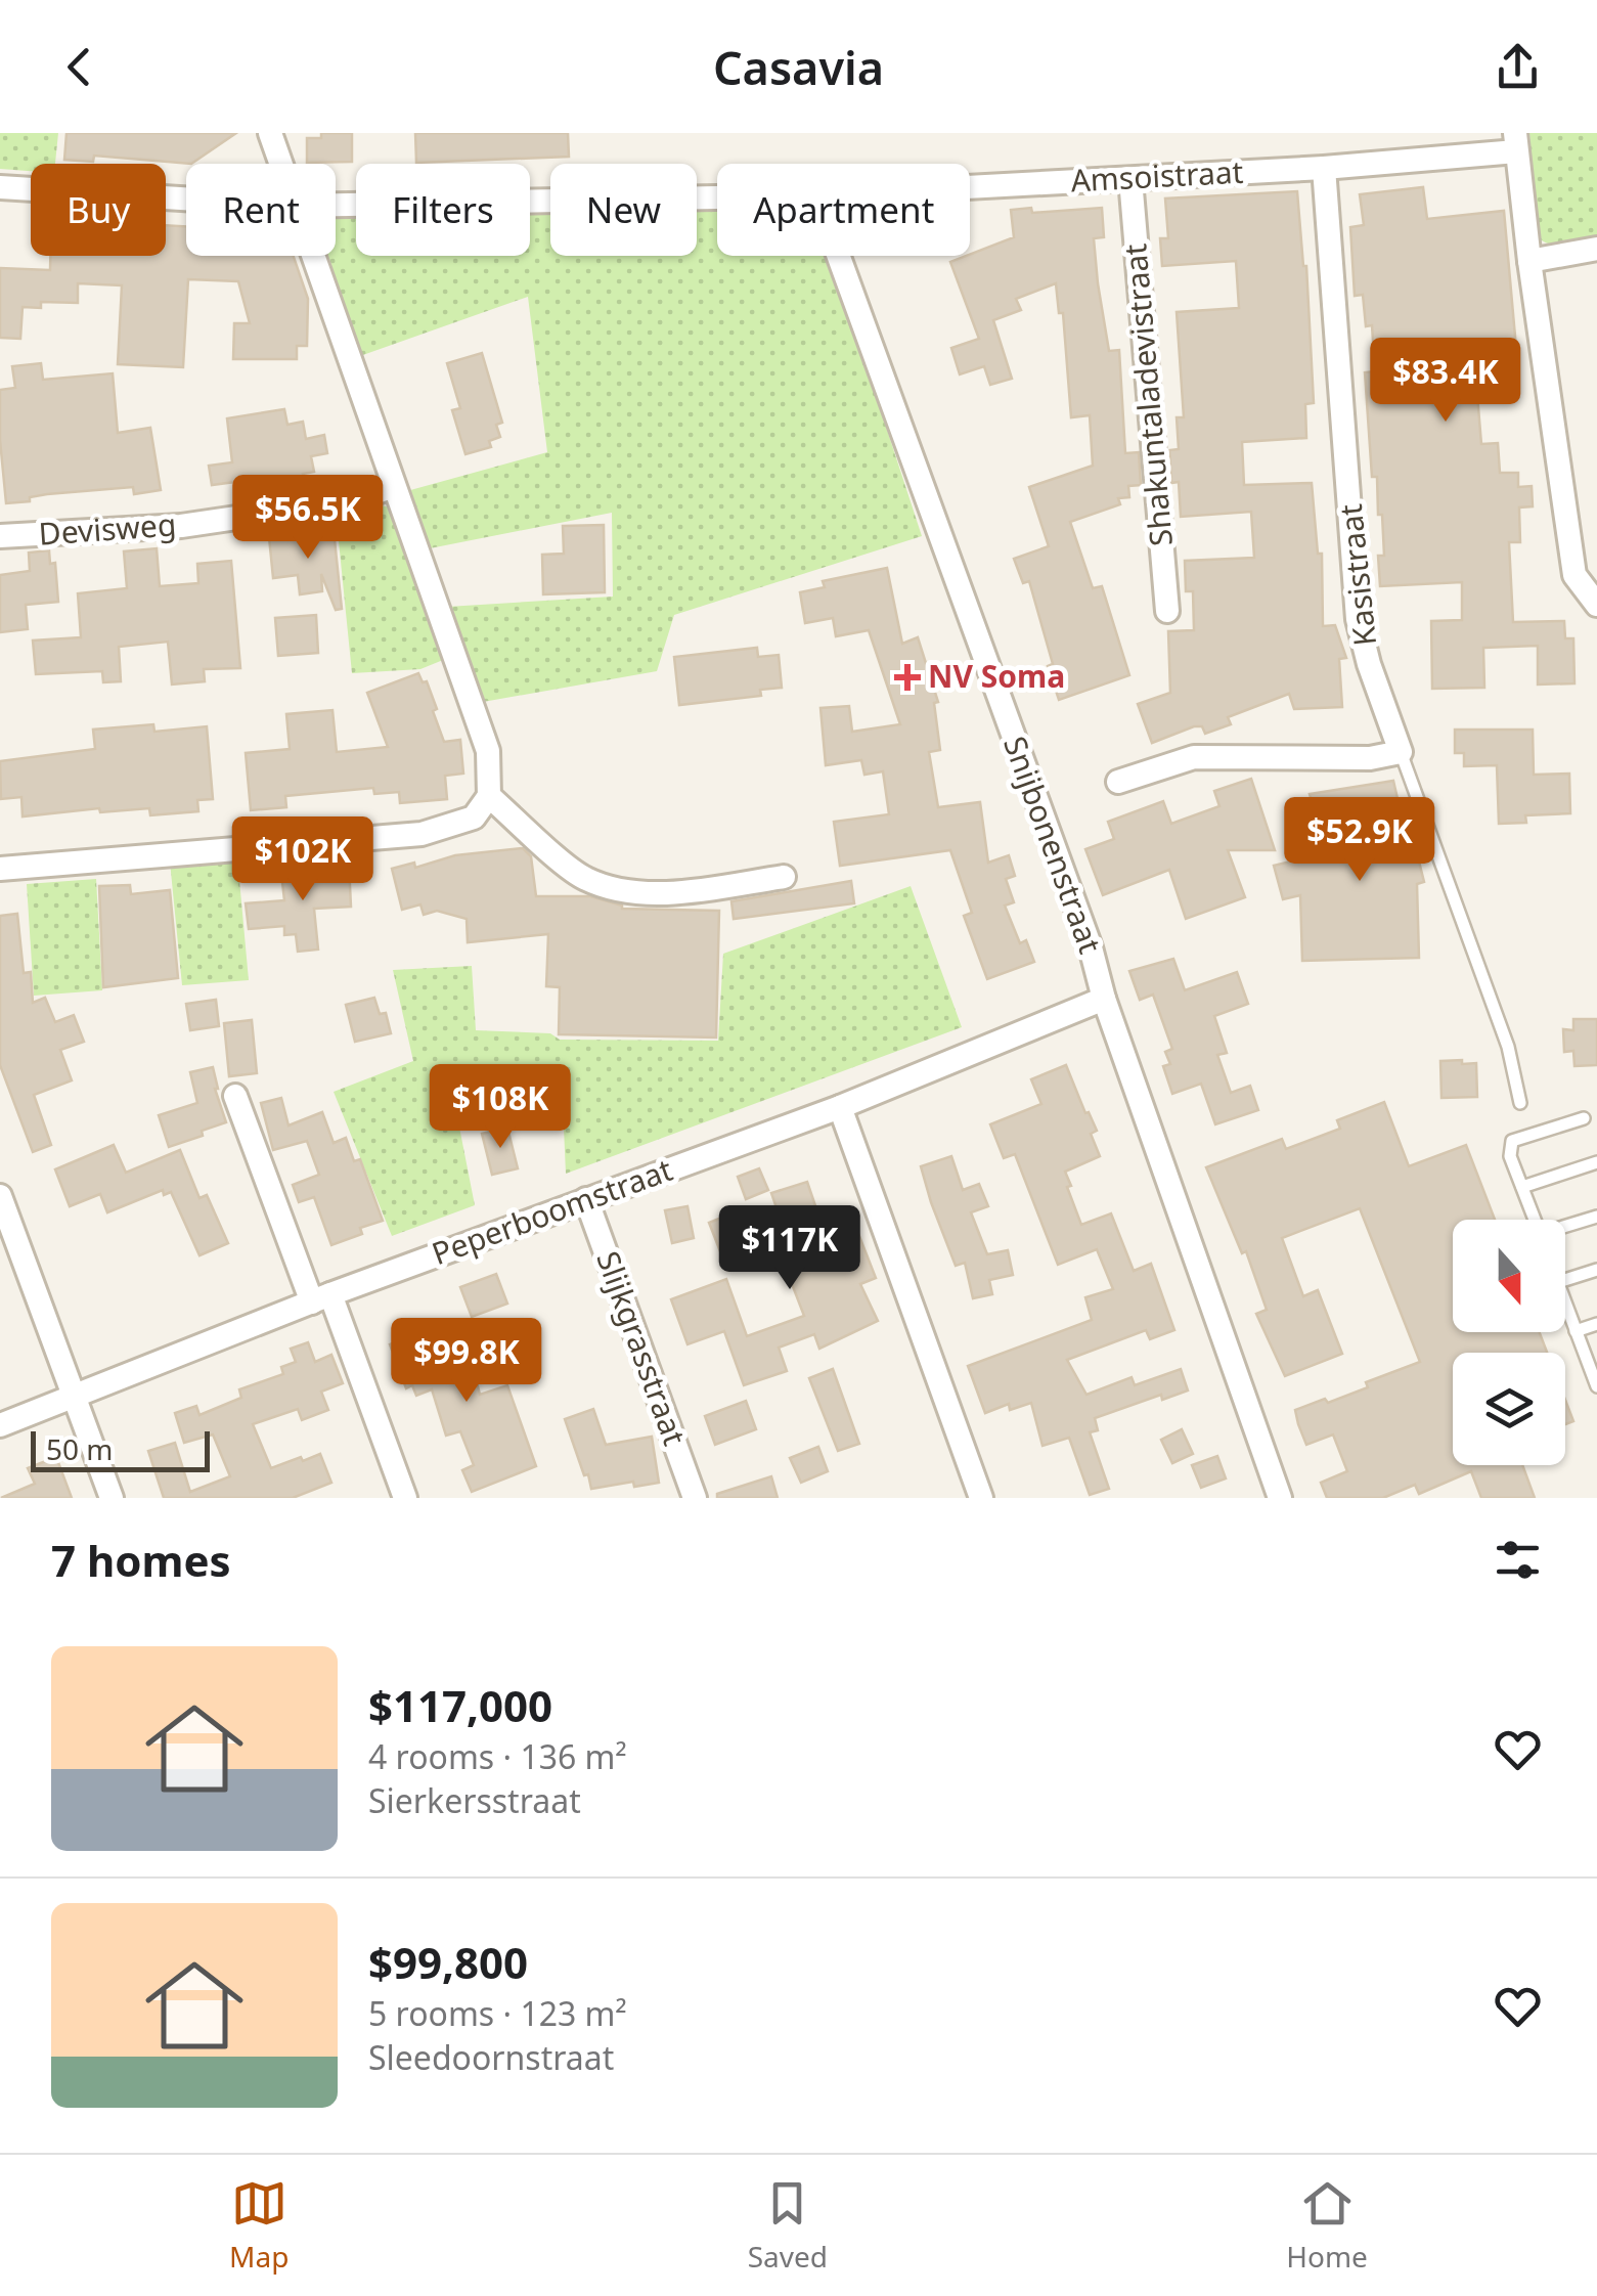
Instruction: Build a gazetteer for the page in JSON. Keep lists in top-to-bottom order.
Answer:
{
  "streets": {
    "street": [
      "Amsoistraat",
      "Shakuntaladevistraat",
      "Devisweg",
      "Kasistraat",
      "Snijbonenstraat",
      "Peperboomstraat",
      "Slijkgrasstraat"
    ]
  },
  "crossings": [
    ["Amsoistraat", "Shakuntaladevistraat"],
    ["Amsoistraat", "Kasistraat"],
    ["Snijbonenstraat", "Peperboomstraat"],
    ["Peperboomstraat", "Slijkgrasstraat"]
  ],
  "places": {
    "health": ["NV Soma"]
  },
  "scale_bar": "50 m",
  "north": "bottom",
  "page": {
    "header": "Casavia",
    "chip": [
      "Buy",
      "Rent",
      "Filters",
      "New",
      "Apartment"
    ],
    "price": [
      "$83.4K",
      "$56.5K",
      "$52.9K",
      "$102K",
      "$108K",
      "$117K",
      "$99.8K"
    ],
    "scale": "50 m",
    "heading": "7 homes",
    "list": [
      {
        "name": "$117,000",
        "note": "4 rooms · 136 m² · Sierkersstraat"
      },
      {
        "name": "$99,800",
        "note": "5 rooms · 123 m² · Sleedoornstraat"
      }
    ],
    "tabs": ["Map", "Saved", "Home"]
  }
}
